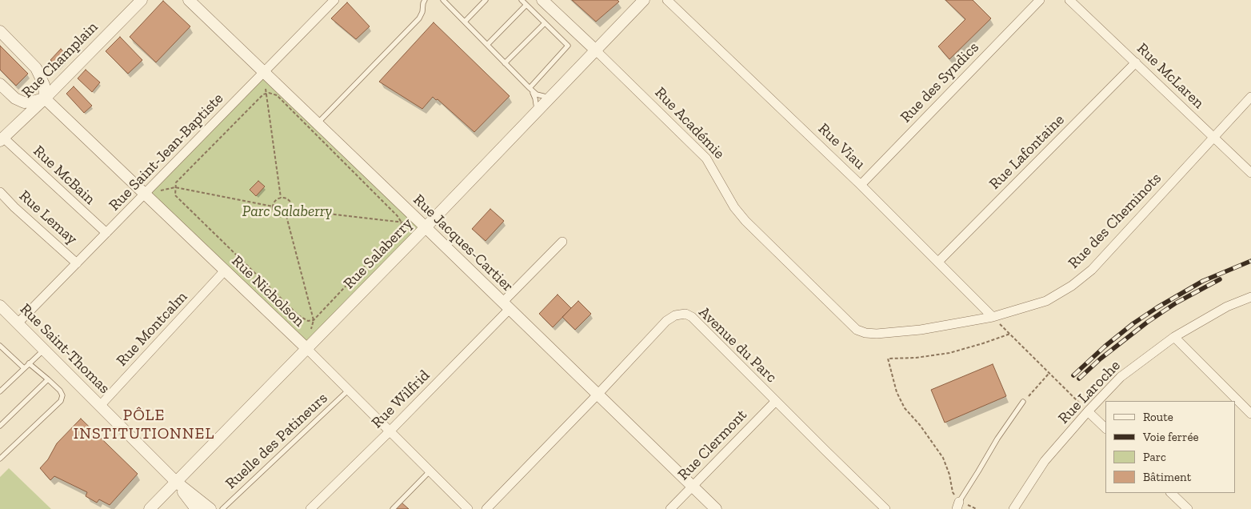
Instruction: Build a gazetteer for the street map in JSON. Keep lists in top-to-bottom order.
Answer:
{
  "streets": {
    "street": [
      "Rue Champlain",
      "Rue McLaren",
      "Rue des Syndics",
      "Rue Académie",
      "Rue Viau",
      "Rue Saint-Jean-Baptiste",
      "Rue Lafontaine",
      "Rue McBain",
      "Rue Lemay",
      "Rue des Cheminots",
      "Rue Jacques-Cartier",
      "Rue Salaberry",
      "Rue Nicholson",
      "Rue Montcalm",
      "Avenue du Parc",
      "Rue Saint-Thomas",
      "Rue Laroche",
      "Rue Wilfrid",
      "Rue Clermont"
    ],
    "lane": ["Ruelle des Patineurs"]
  },
  "crossings": [
    ["Rue Champlain", "Rue McBain"],
    ["Rue Champlain", "Rue Nicholson"],
    ["Rue McLaren", "Rue Lafontaine"],
    ["Rue McLaren", "Rue des Cheminots"],
    ["Rue des Syndics", "Rue Viau"],
    ["Rue Académie", "Rue des Cheminots"],
    ["Rue Académie", "Rue Salaberry"],
    ["Rue Viau", "Rue Lafontaine"],
    ["Rue Viau", "Rue des Cheminots"],
    ["Rue Saint-Jean-Baptiste", "Rue McBain"],
    ["Rue Saint-Jean-Baptiste", "Rue Lemay"],
    ["Rue Saint-Jean-Baptiste", "Rue Jacques-Cartier"],
    ["Rue Saint-Jean-Baptiste", "Rue Nicholson"],
    ["Rue Saint-Jean-Baptiste", "Rue Saint-Thomas"],
    ["Rue Jacques-Cartier", "Rue Salaberry"],
    ["Rue Jacques-Cartier", "Avenue du Parc"],
    ["Rue Jacques-Cartier", "Rue Wilfrid"],
    ["Rue Jacques-Cartier", "Rue Clermont"],
    ["Rue Salaberry", "Rue Nicholson"],
    ["Rue Salaberry", "Rue Saint-Thomas"],
    ["Rue Nicholson", "Rue Montcalm"],
    ["Rue Nicholson", "Rue Wilfrid"],
    ["Rue Nicholson", "Ruelle des Patineurs"],
    ["Rue Montcalm", "Rue Saint-Thomas"],
    ["Avenue du Parc", "Rue Clermont"]
  ],
  "districts": ["PÔLE INSTITUTIONNEL"],
  "parks": ["Parc Salaberry"],
  "legend": [
    "Route",
    "Voie ferrée",
    "Parc",
    "Bâtiment"
  ]
}
